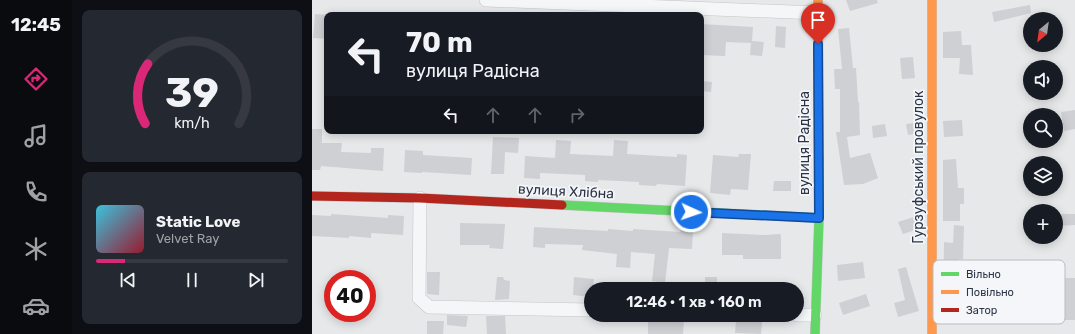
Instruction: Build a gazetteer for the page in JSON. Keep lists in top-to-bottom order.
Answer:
{
  "streets": {
    "street": ["вулиця Радісна", "Гурзуфський провулок", "вулиця Хлібна"]
  },
  "crossings": [
    ["вулиця Радісна", "вулиця Хлібна"]
  ],
  "legend": ["Вільно", "Повільно", "Затор"],
  "north": "bottom left",
  "page": {
    "tabs": "12:45",
    "map_buttons": "+",
    "turn": ["70 m", "вулиця Радісна"],
    "song": ["Static Love", "Velvet Ray"],
    "limit": "40",
    "trip": "12:46 · 1 хв · 160 m",
    "gauge": ["39", "km/h"]
  }
}
